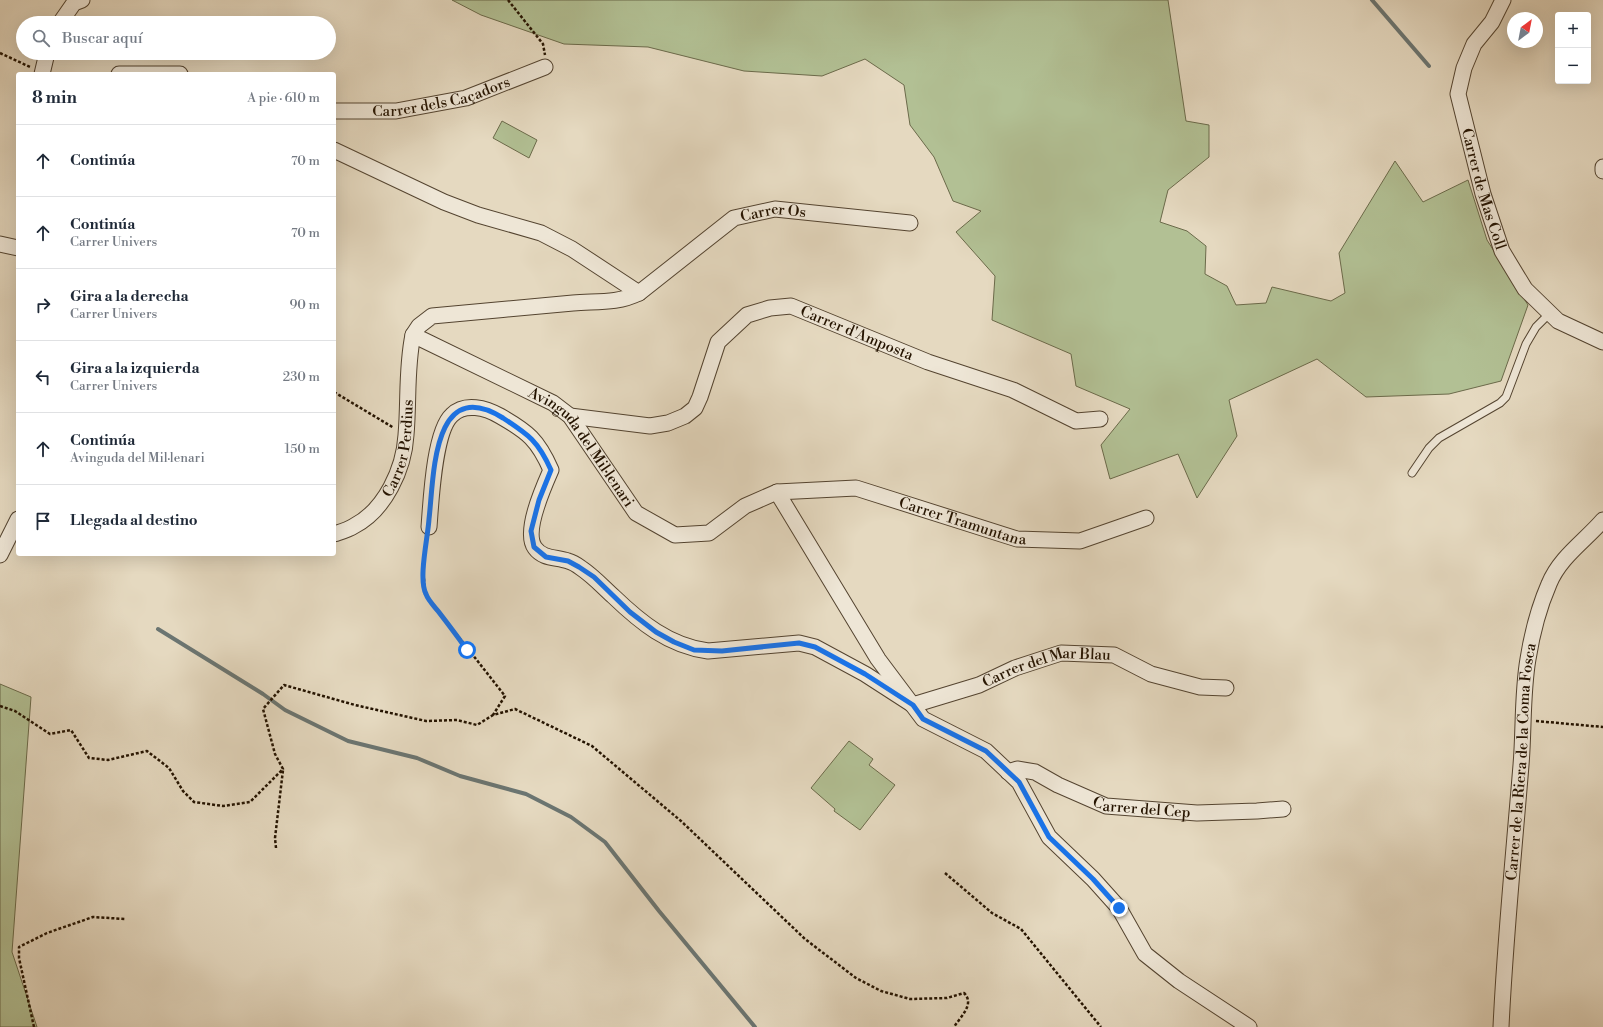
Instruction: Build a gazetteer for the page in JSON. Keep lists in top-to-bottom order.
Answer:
{
  "streets": {
    "street": [
      "Carrer dels Caçadors",
      "Carrer de Mas Coll",
      "Carrer Os",
      "Carrer d'Amposta",
      "Carrer Perdius",
      "Avinguda del Mil·lenari",
      "Carrer Tramuntana",
      "Carrer del Mar Blau",
      "Carrer de la Riera de la Coma Fosca",
      "Carrer del Cep"
    ]
  },
  "crossings": [
    ["Carrer d'Amposta", "Avinguda del Mil·lenari"],
    ["Carrer Perdius", "Avinguda del Mil·lenari"],
    ["Avinguda del Mil·lenari", "Carrer Tramuntana"]
  ],
  "north": "top right",
  "page": {
    "map_buttons": ["+", "−"],
    "search": "Buscar aquí",
    "heading": ["8 min", "A pie · 610 m"],
    "list": [
      ["Continúa", "70 m"],
      ["Continúa", "Carrer Univers", "70 m"],
      ["Gira a la derecha", "Carrer Univers", "90 m"],
      ["Gira a la izquierda", "Carrer Univers", "230 m"],
      ["Continúa", "Avinguda del Mil·lenari", "150 m"],
      "Llegada al destino"
    ]
  }
}
